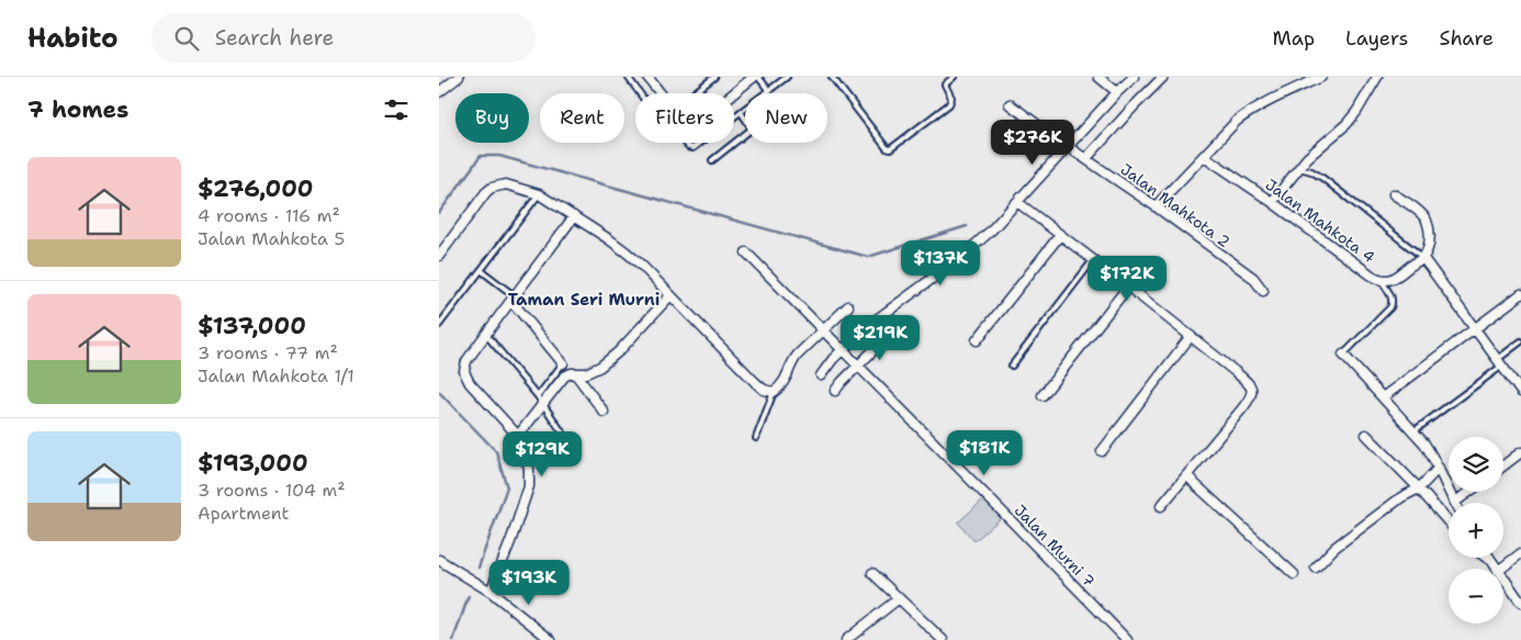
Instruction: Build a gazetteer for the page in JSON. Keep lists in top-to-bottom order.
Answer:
{
  "streets": {
    "street": ["Jalan Mahkota 2", "Jalan Mahkota 4", "Jalan Murni 7"]
  },
  "districts": ["Taman Seri Murni"],
  "page": {
    "header": "Habito",
    "search": "Search here",
    "nav": ["Map", "Layers", "Share"],
    "heading": "7 homes",
    "chip": [
      "Buy",
      "Rent",
      "Filters",
      "New"
    ],
    "price": [
      "$276K",
      "$137K",
      "$172K",
      "$219K",
      "$181K",
      "$129K",
      "$193K"
    ],
    "list": [
      {
        "name": "$276,000",
        "note": "4 rooms · 116 m² · Jalan Mahkota 5"
      },
      {
        "name": "$137,000",
        "note": "3 rooms · 77 m² · Jalan Mahkota 1/1"
      },
      {
        "name": "$193,000",
        "note": "3 rooms · 104 m² · Apartment"
      }
    ],
    "map_buttons": ["+", "−"]
  }
}
